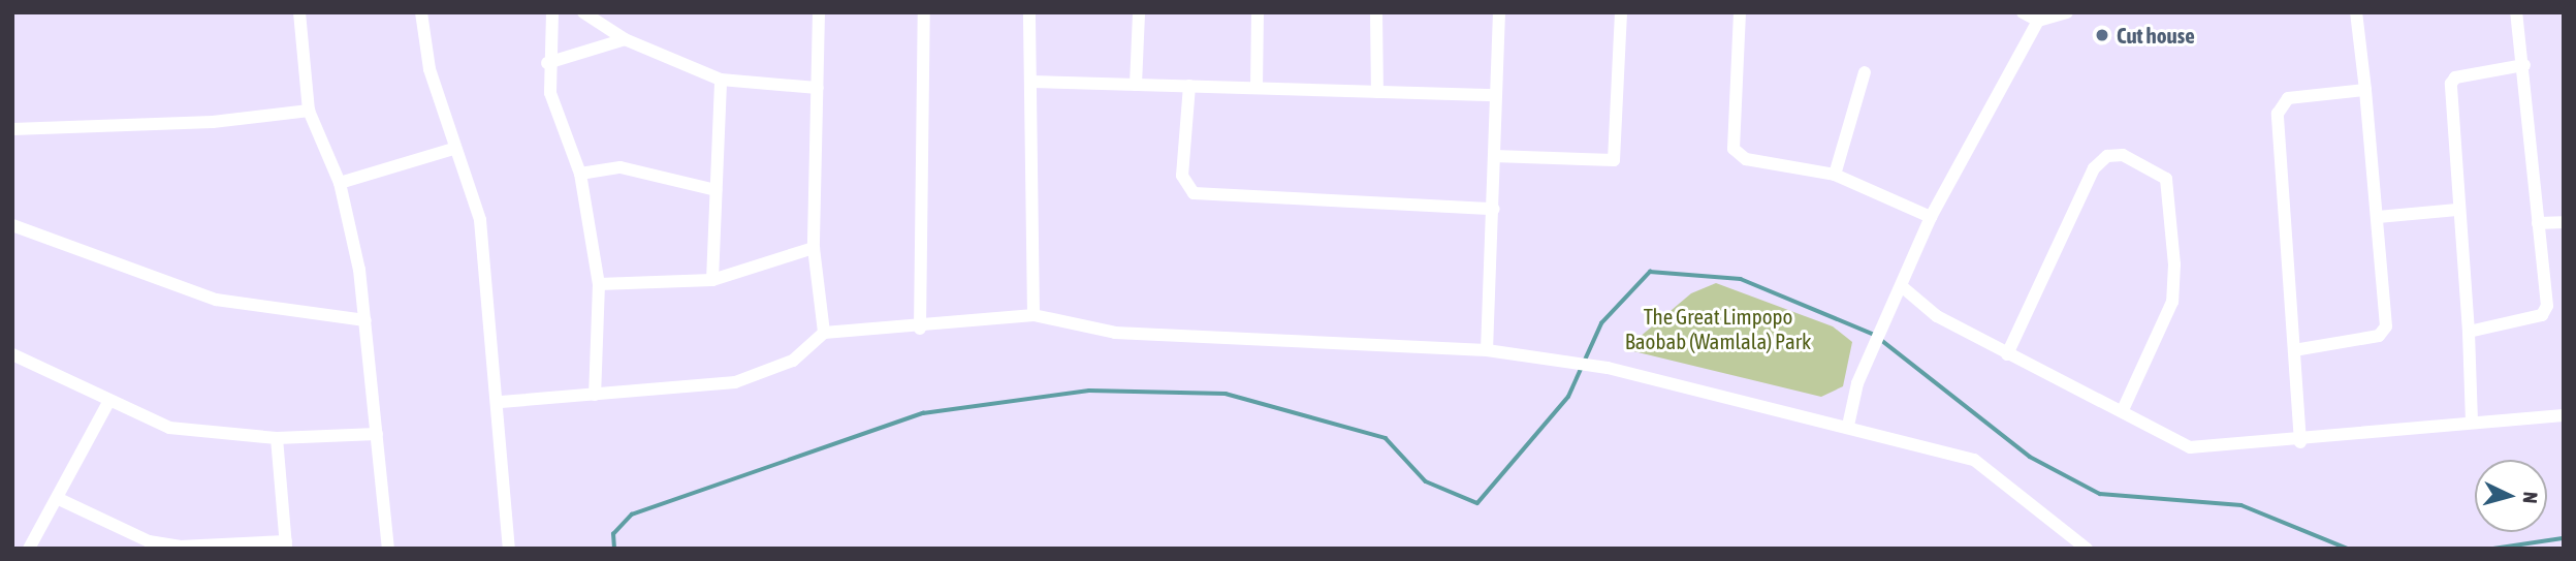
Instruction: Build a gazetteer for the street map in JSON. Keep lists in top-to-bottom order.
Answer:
{
  "parks": ["The Great Limpopo Baobab (Wamlala) Park"],
  "places": ["Cut house"],
  "north": "right"
}
